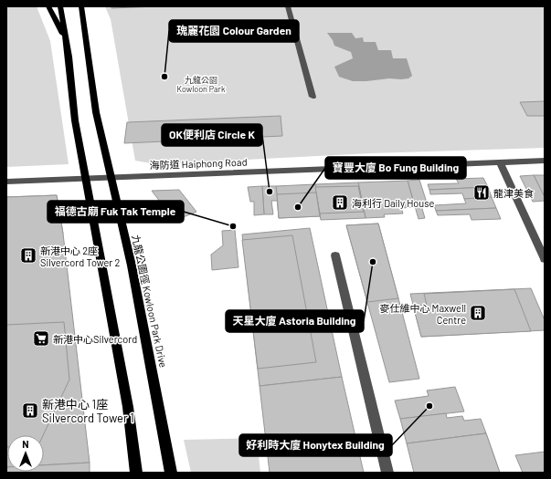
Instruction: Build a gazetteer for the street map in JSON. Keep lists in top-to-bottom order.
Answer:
{
  "streets": {
    "main road": ["九龍公園徑 Kowloon Park Drive"],
    "street": ["海防道 Haiphong Road"]
  },
  "parks": ["九龍公園 Kowloon Park"],
  "places": {
    "other": [
      "瑰麗花園 Colour Garden",
      "OK便利店 Circle K",
      "寶豐大廈 Bo Fung Building",
      "福德古廟 Fuk Tak Temple",
      "天星大廈 Astoria Building",
      "好利時大廈 Honytex Building"
    ],
    "restaurant": ["龍津美食"],
    "building": [
      "海利行 Daily House",
      "新港中心 2座 Silvercord Tower 2",
      "麥仕維中心 Maxwell Centre",
      "新港中心 1座 Silvercord Tower 1"
    ],
    "supermarket": ["新港中心Silvercord"]
  },
  "north": "top"
}
